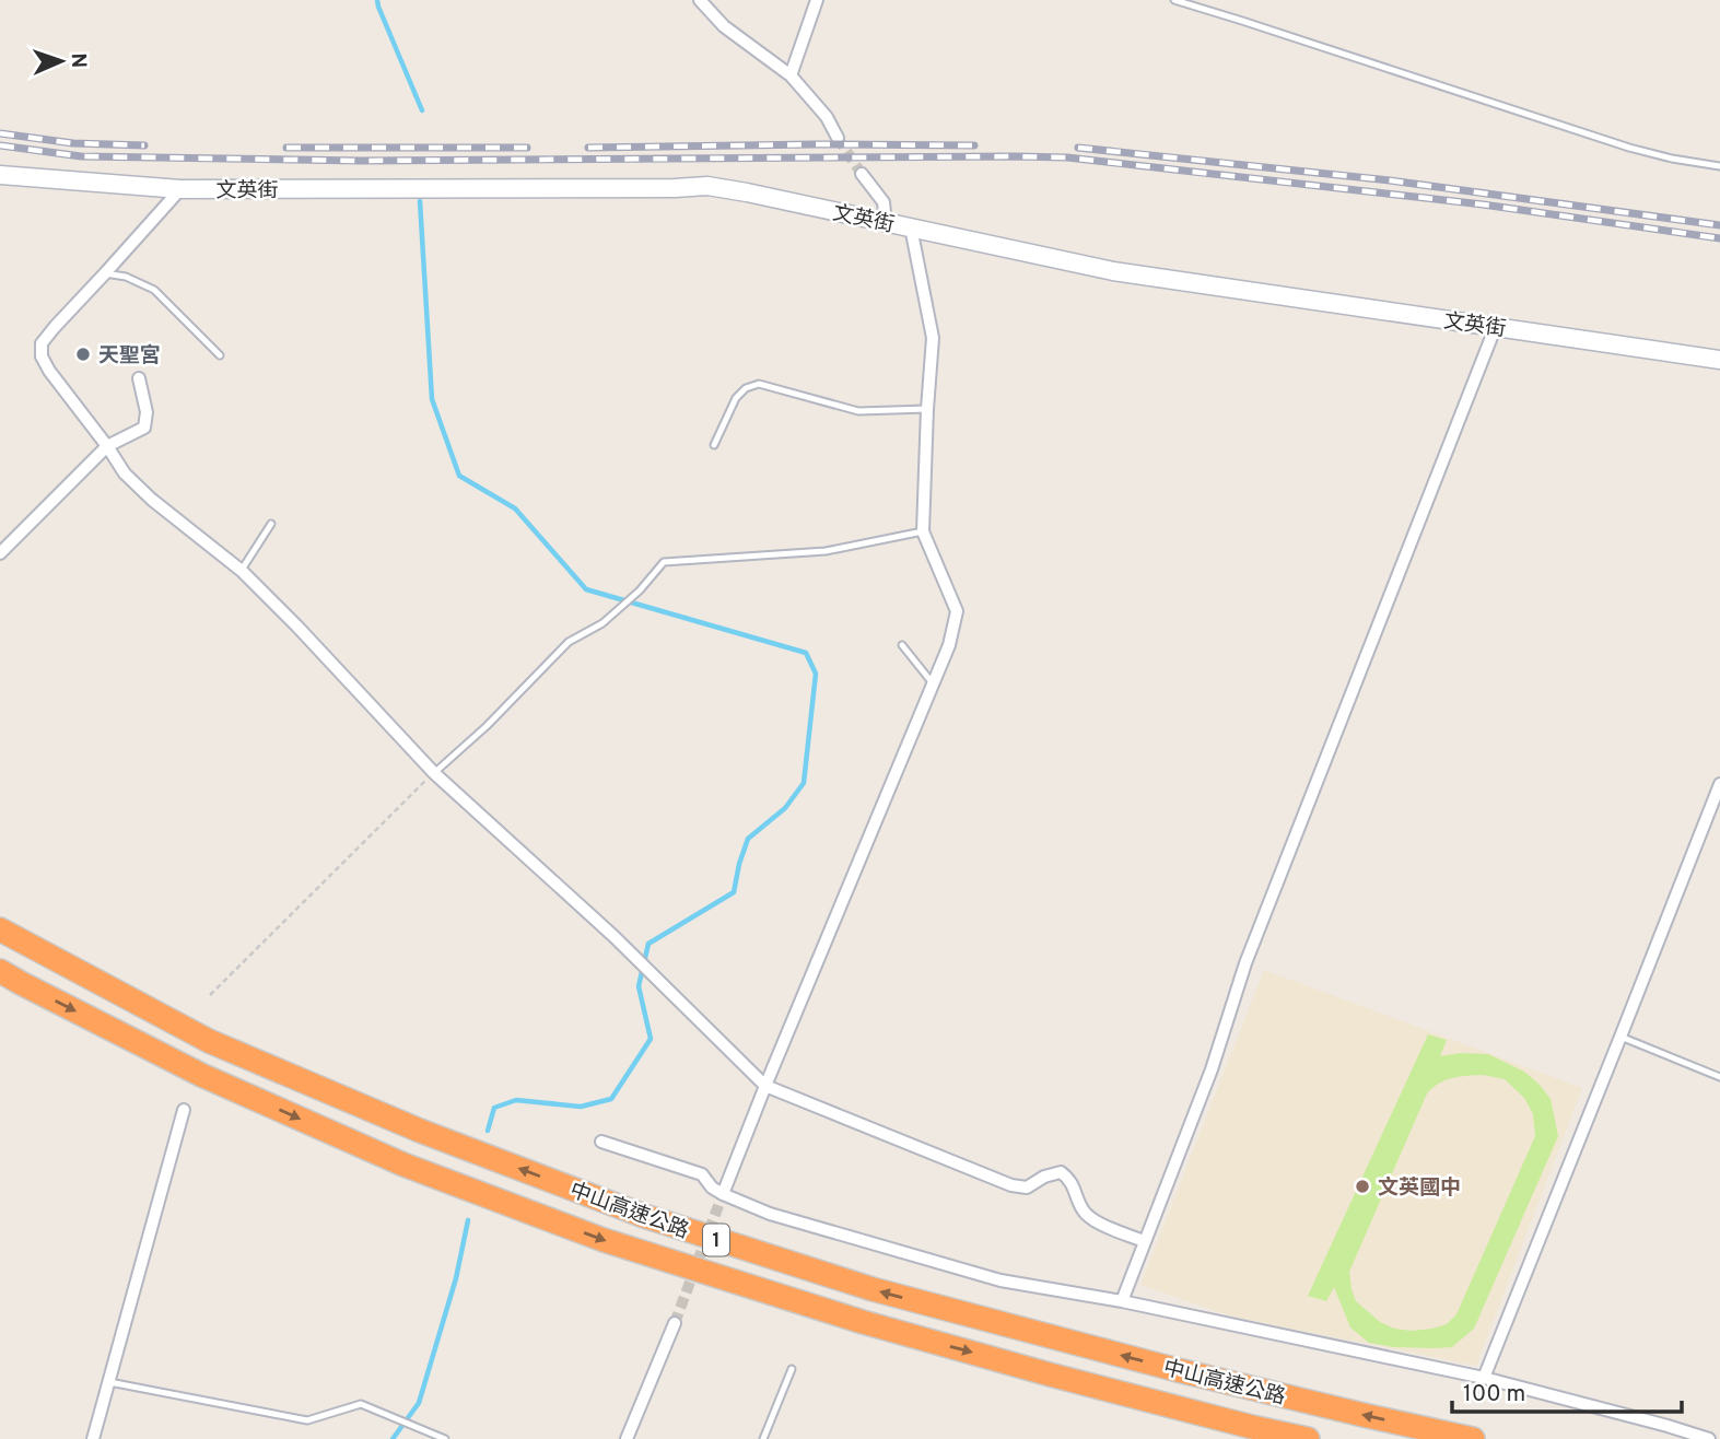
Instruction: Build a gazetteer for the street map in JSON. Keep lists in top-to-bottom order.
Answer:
{
  "streets": {
    "highway": ["中山高速公路", "1"],
    "street": ["文英街"]
  },
  "places": ["天聖宮", "文英國中"],
  "scale_bar": "100 m",
  "north": "right"
}
